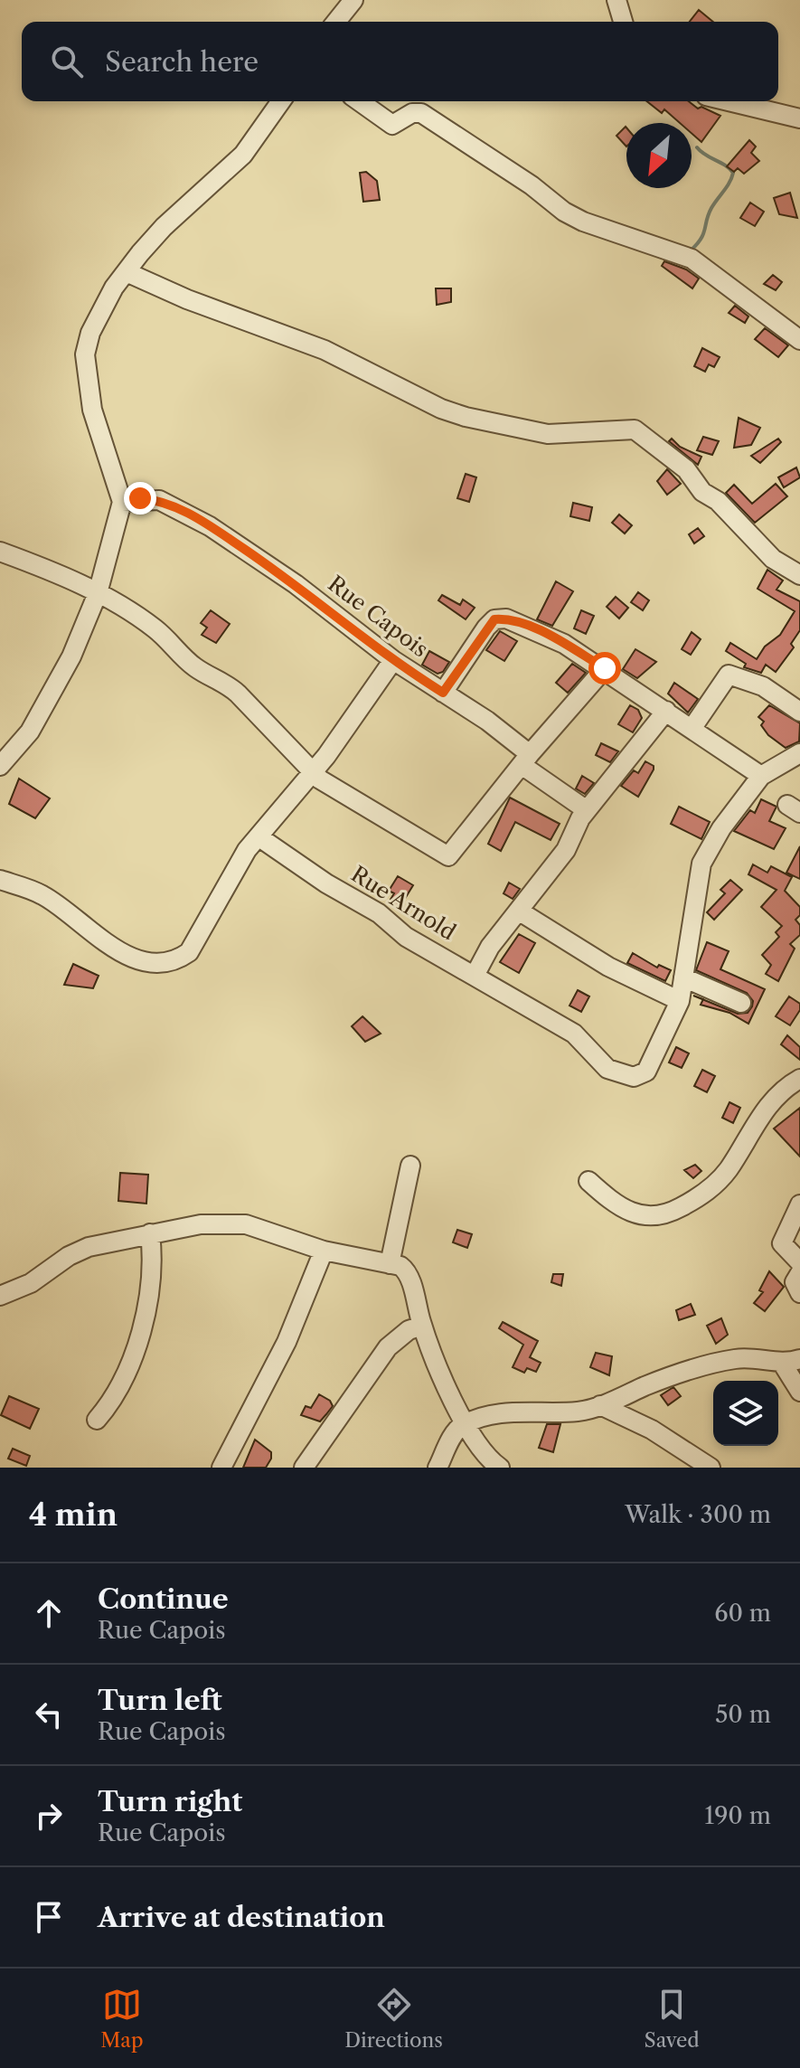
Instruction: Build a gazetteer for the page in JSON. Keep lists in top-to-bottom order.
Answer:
{
  "streets": {
    "street": ["Rue Capois", "Rue Arnold"]
  },
  "north": "bottom left",
  "page": {
    "search": "Search here",
    "heading": ["4 min", "Walk · 300 m"],
    "list": [
      ["Continue", "Rue Capois", "60 m"],
      ["Turn left", "Rue Capois", "50 m"],
      ["Turn right", "Rue Capois", "190 m"],
      "Arrive at destination"
    ],
    "nav": ["Map", "Directions", "Saved"]
  }
}
